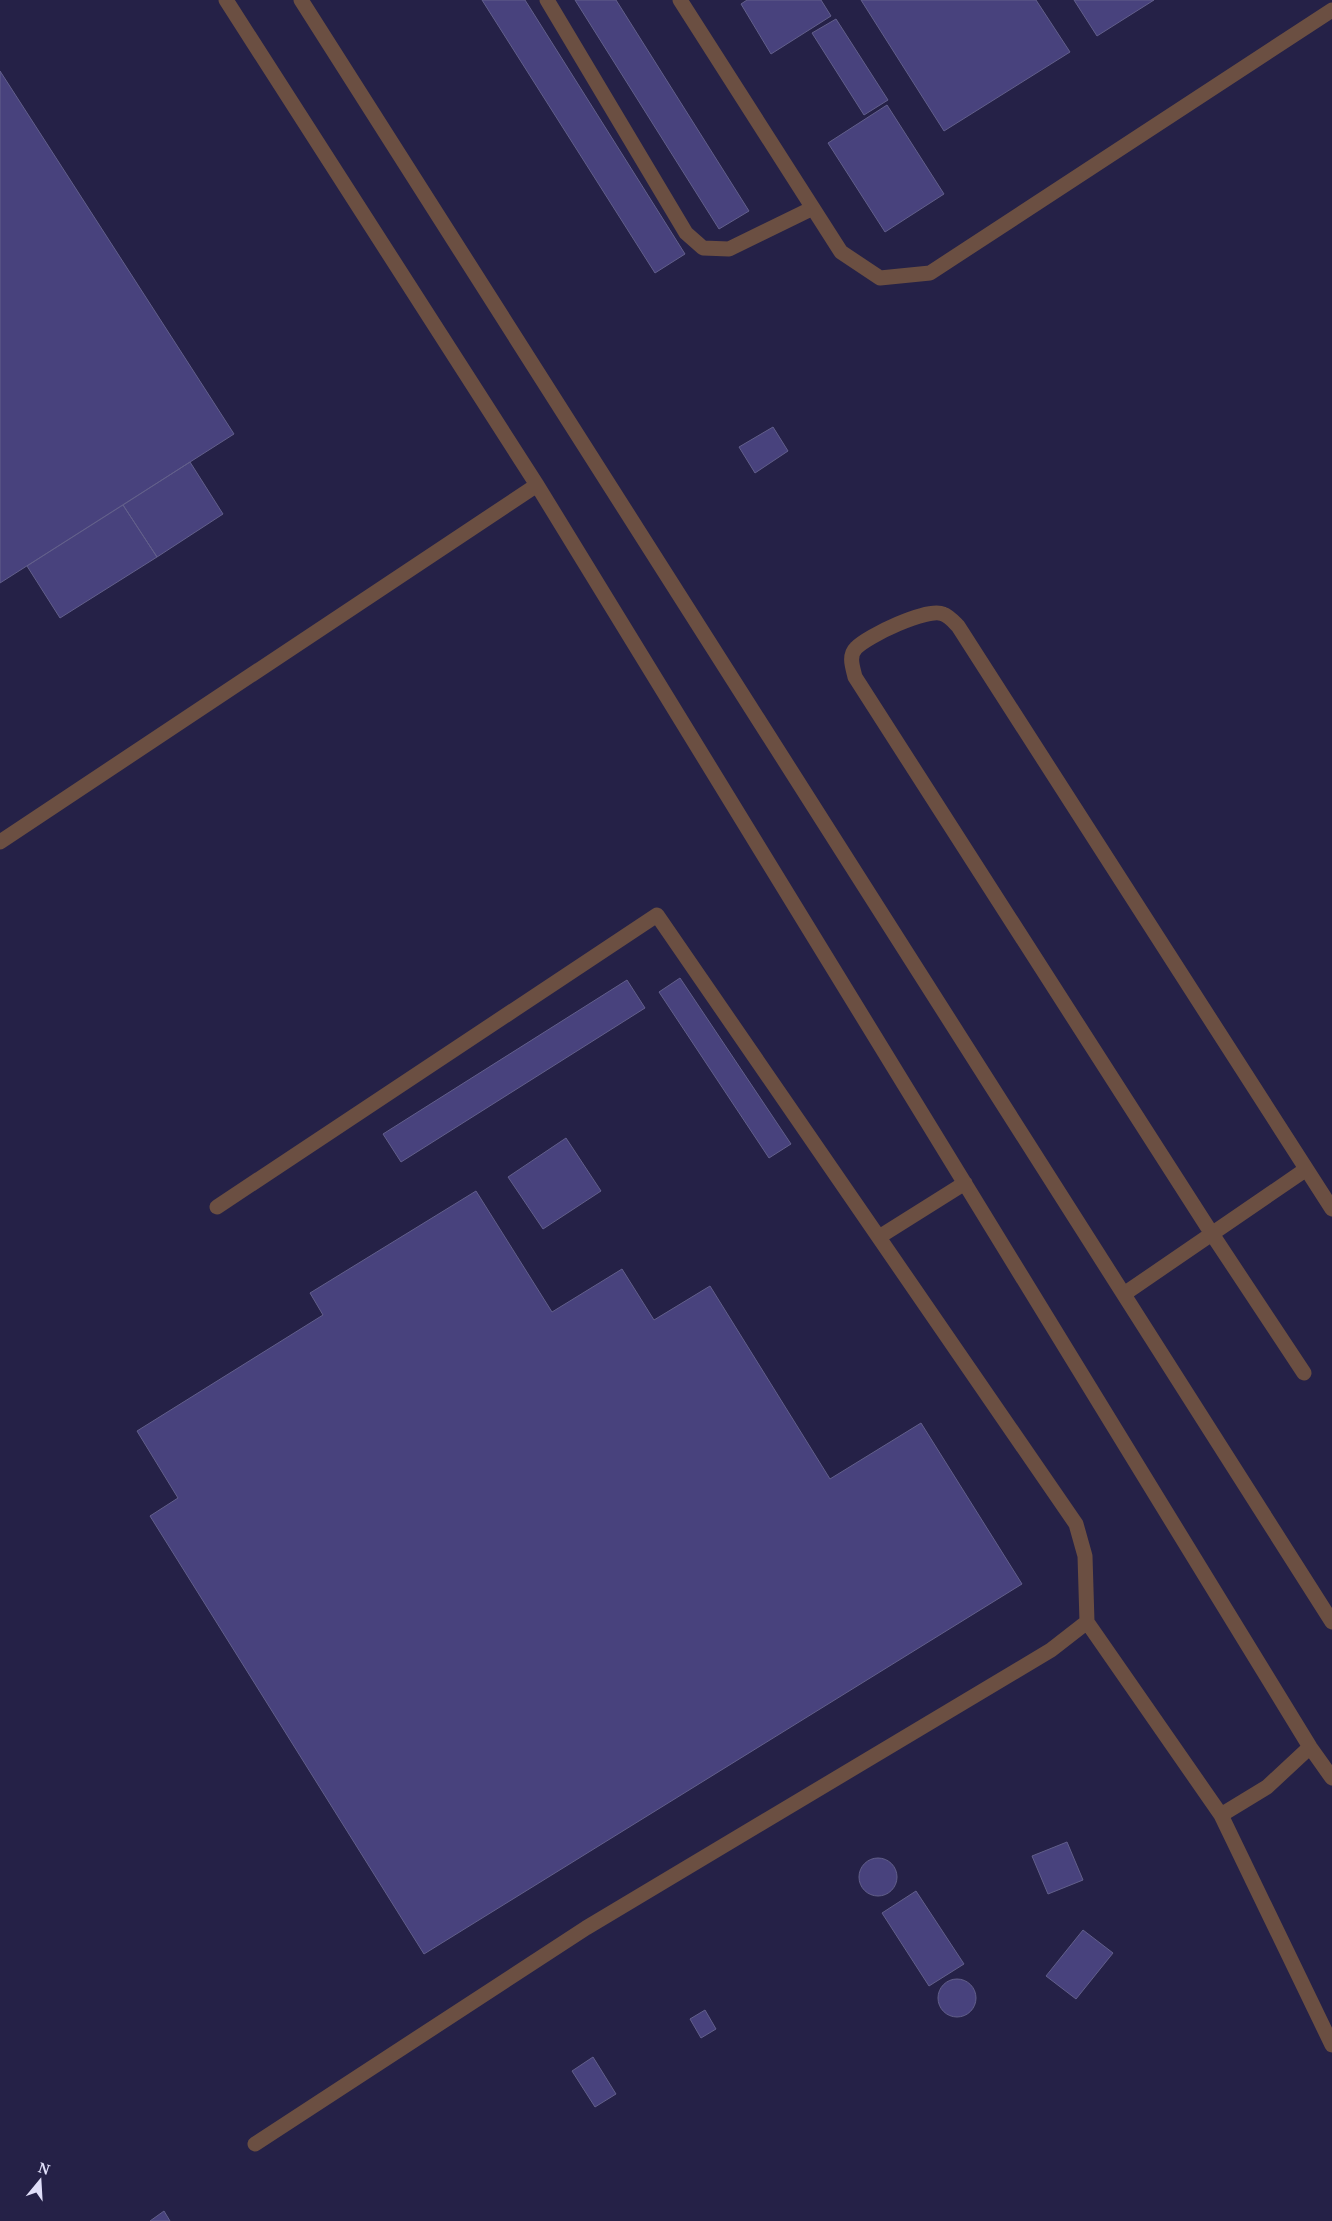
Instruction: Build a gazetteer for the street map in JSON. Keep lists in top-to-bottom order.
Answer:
{
  "north": "top"
}
